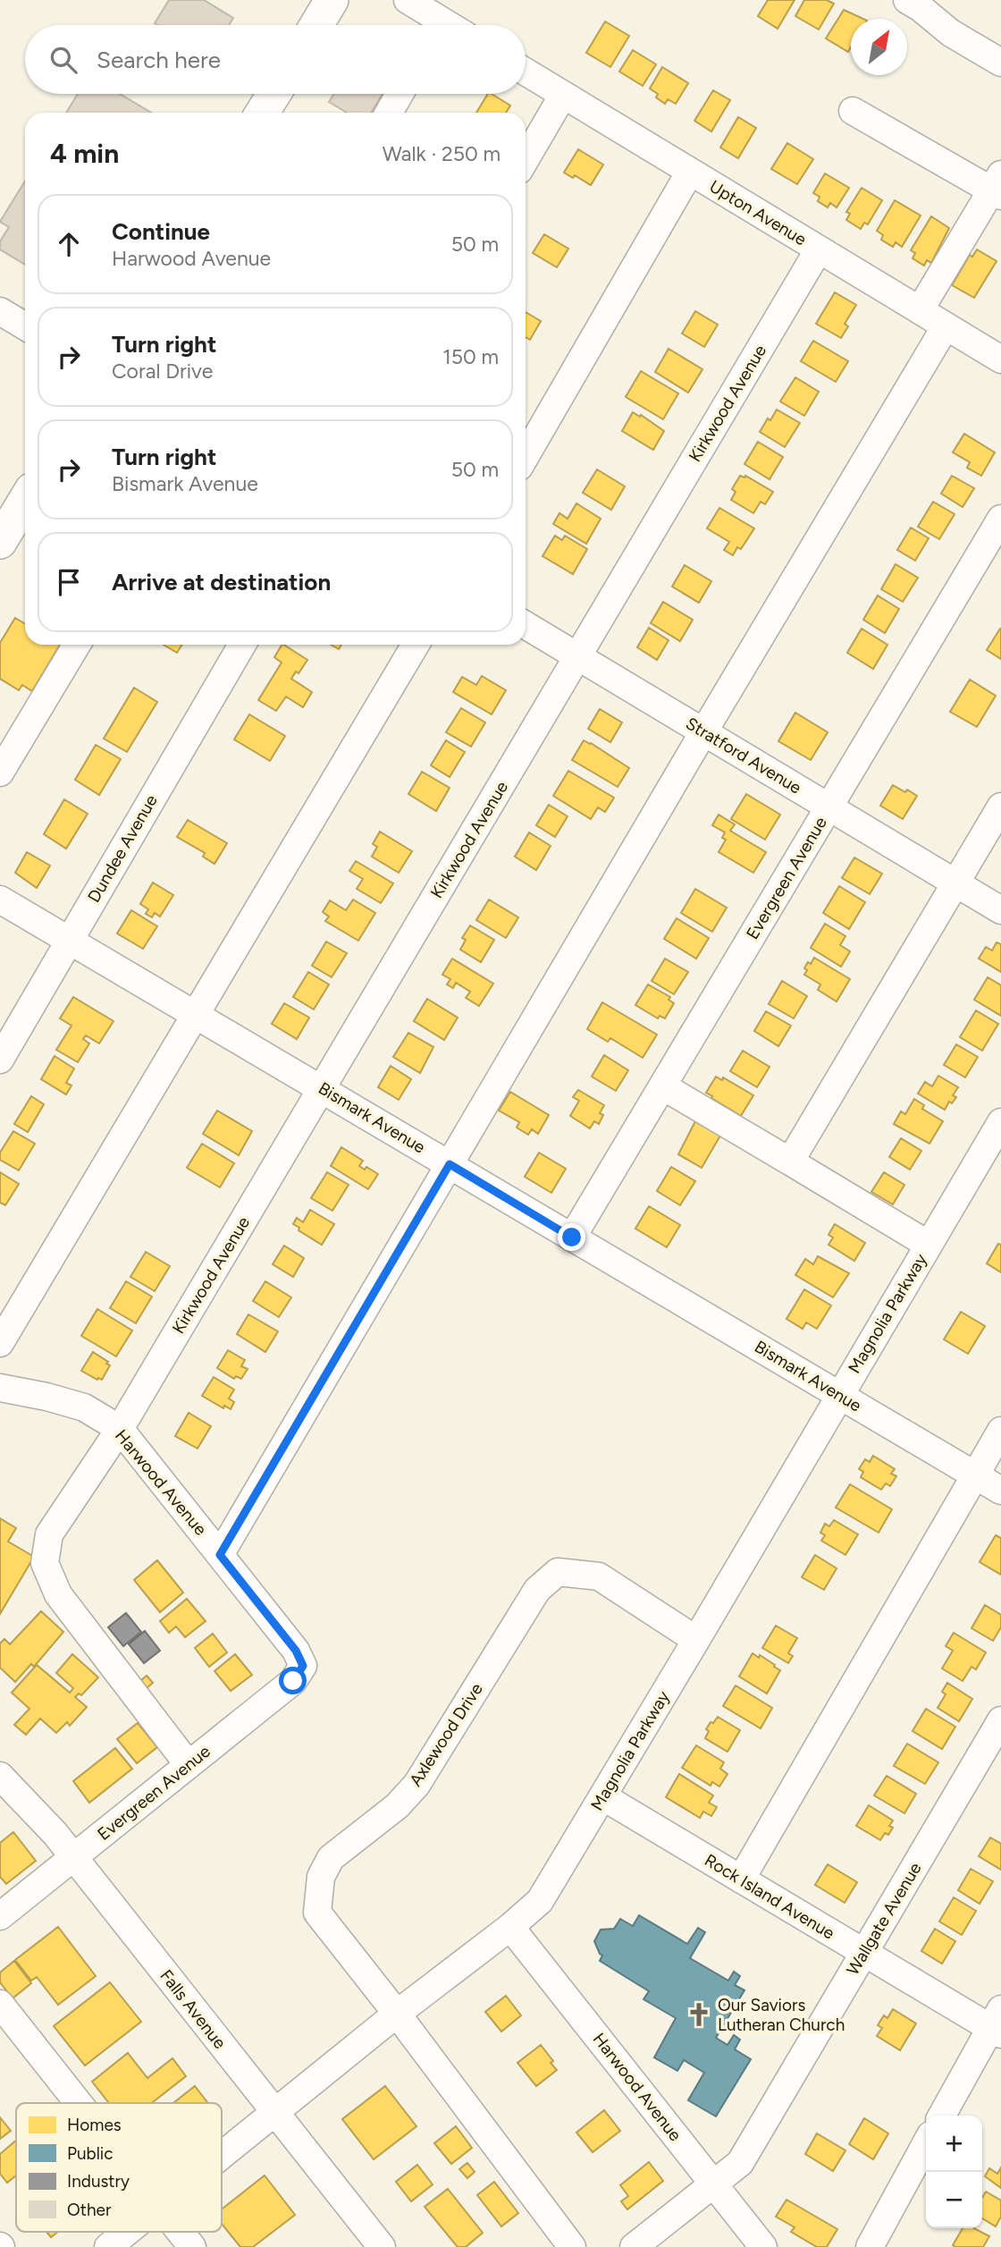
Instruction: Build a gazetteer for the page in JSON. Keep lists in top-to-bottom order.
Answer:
{
  "streets": {
    "street": [
      "Upton Avenue",
      "Kirkwood Avenue",
      "Stratford Avenue",
      "Dundee Avenue",
      "Evergreen Avenue",
      "Bismark Avenue",
      "Magnolia Parkway",
      "Harwood Avenue",
      "Axlewood Drive",
      "Rock Island Avenue",
      "Wallgate Avenue",
      "Falls Avenue"
    ]
  },
  "crossings": [
    ["Upton Avenue", "Kirkwood Avenue"],
    ["Kirkwood Avenue", "Stratford Avenue"],
    ["Kirkwood Avenue", "Evergreen Avenue"],
    ["Kirkwood Avenue", "Bismark Avenue"],
    ["Kirkwood Avenue", "Harwood Avenue"],
    ["Stratford Avenue", "Evergreen Avenue"],
    ["Dundee Avenue", "Bismark Avenue"],
    ["Evergreen Avenue", "Bismark Avenue"],
    ["Evergreen Avenue", "Harwood Avenue"],
    ["Evergreen Avenue", "Falls Avenue"],
    ["Bismark Avenue", "Magnolia Parkway"],
    ["Magnolia Parkway", "Harwood Avenue"],
    ["Magnolia Parkway", "Axlewood Drive"],
    ["Magnolia Parkway", "Rock Island Avenue"],
    ["Magnolia Parkway", "Falls Avenue"],
    ["Harwood Avenue", "Wallgate Avenue"],
    ["Rock Island Avenue", "Wallgate Avenue"]
  ],
  "places": {
    "church": ["Our Saviors Lutheran Church"]
  },
  "legend": [
    "Homes",
    "Public",
    "Industry",
    "Other"
  ],
  "north": "top right",
  "page": {
    "search": "Search here",
    "heading": ["4 min", "Walk · 250 m"],
    "list": [
      ["Continue", "Harwood Avenue", "50 m"],
      ["Turn right", "Coral Drive", "150 m"],
      ["Turn right", "Bismark Avenue", "50 m"],
      "Arrive at destination"
    ],
    "map_buttons": ["+", "−"]
  }
}
